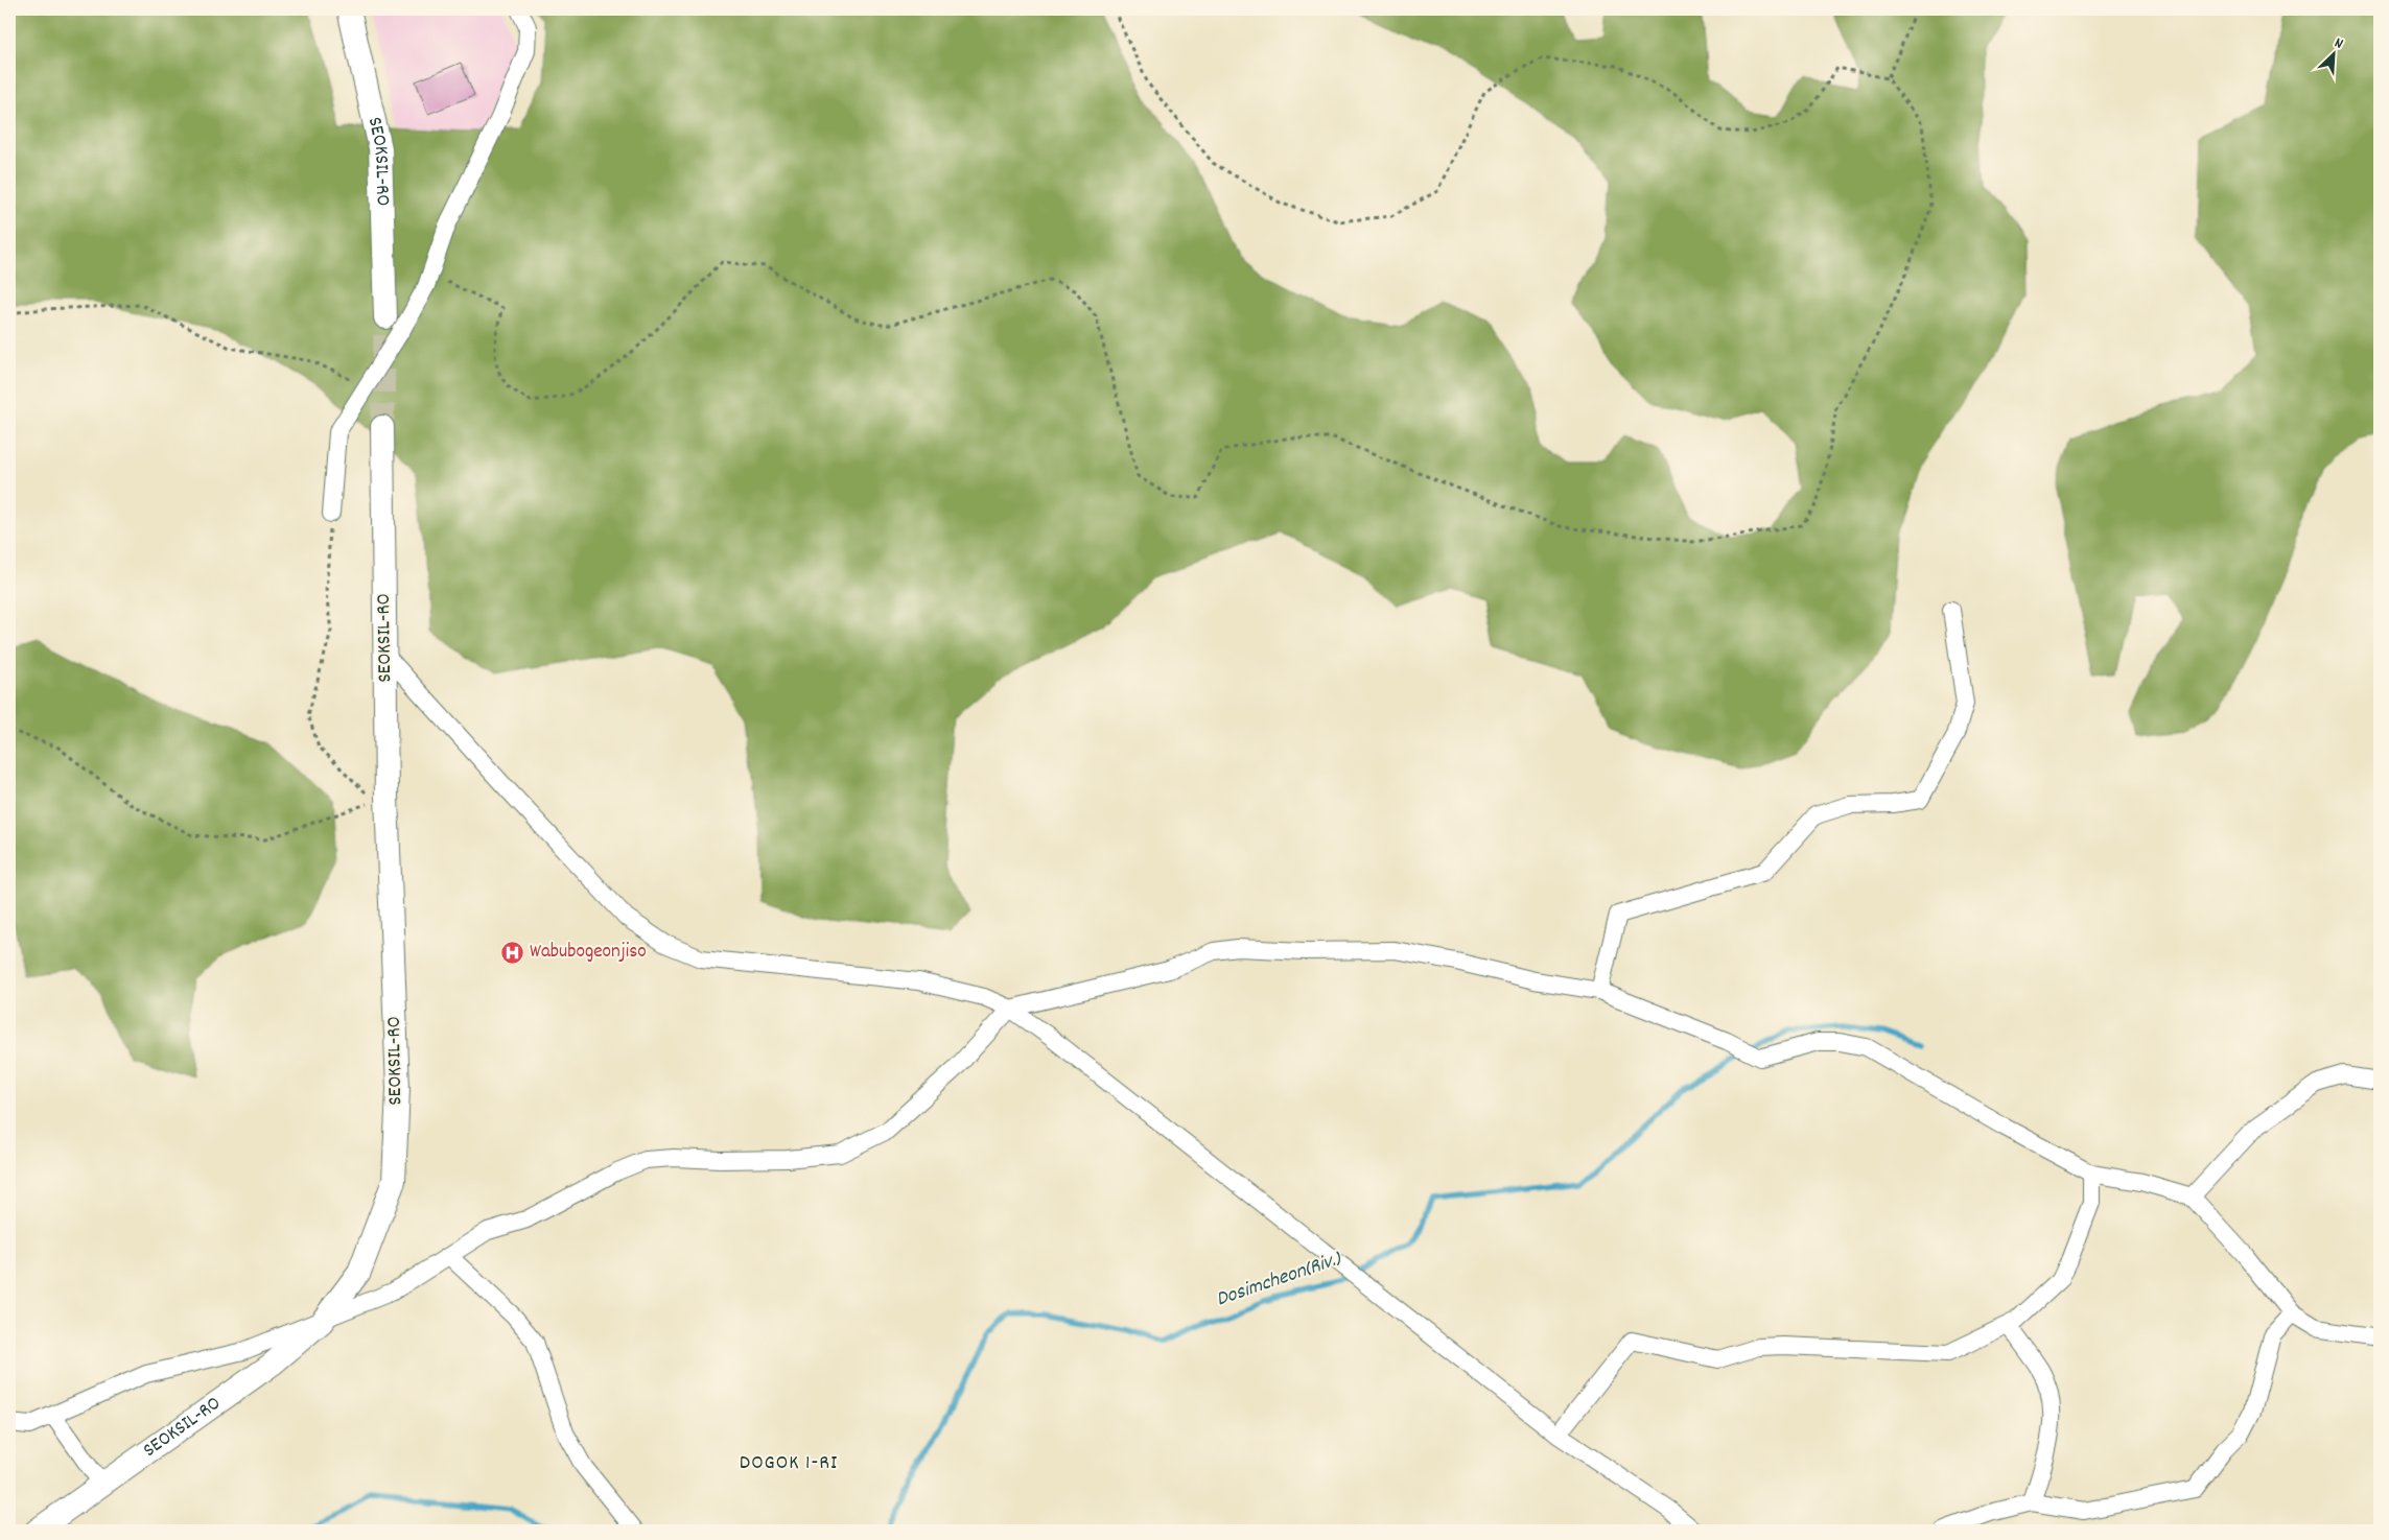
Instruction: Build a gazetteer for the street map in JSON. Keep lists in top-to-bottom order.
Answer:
{
  "streets": {
    "street": ["SEOKSIL-RO"]
  },
  "districts": ["DOGOK 1-RI"],
  "water": ["Dosimcheon(Riv.)"],
  "places": {
    "hospital": ["Wabubogeonjiso"]
  },
  "north": "top right"
}
